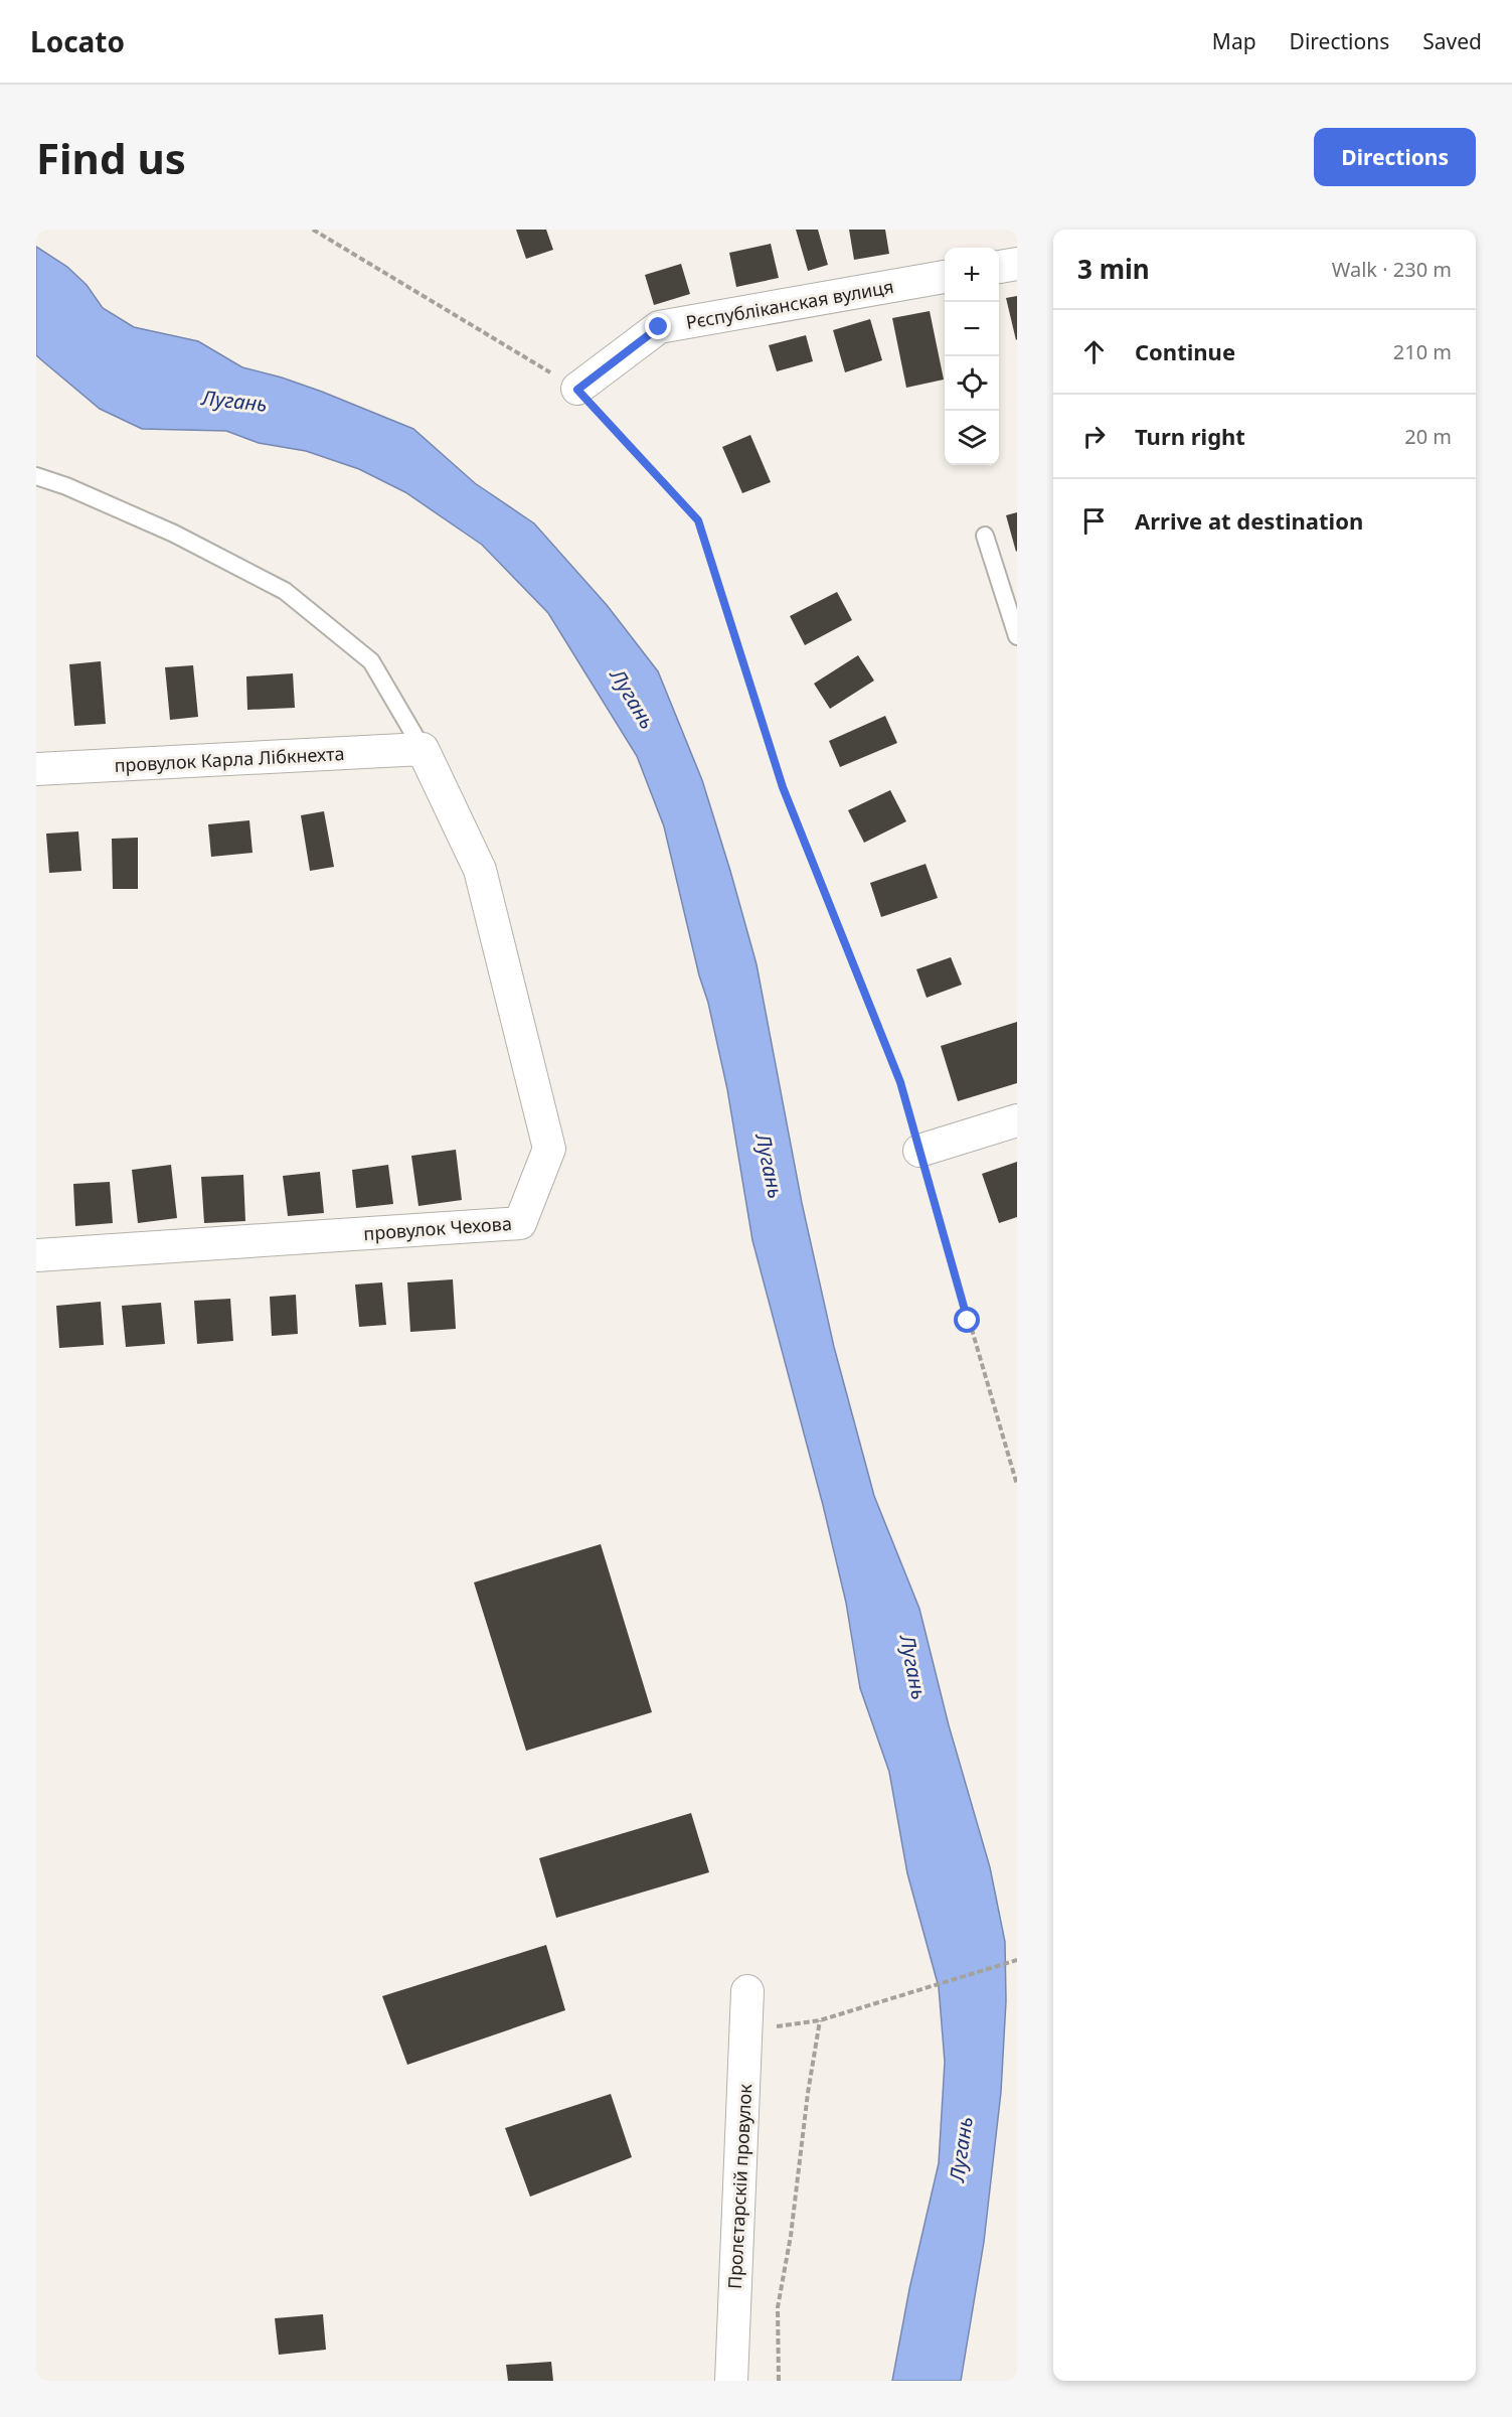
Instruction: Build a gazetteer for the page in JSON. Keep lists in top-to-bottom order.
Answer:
{
  "streets": {
    "street": [
      "Рєспубліканская вулиця",
      "провулок Карла Лібкнехта",
      "провулок Чехова",
      "Пролєтарскій провулок"
    ]
  },
  "crossings": [
    ["провулок Карла Лібкнехта", "провулок Чехова"]
  ],
  "water": ["Лугань"],
  "page": {
    "header": "Locato",
    "nav": ["Map", "Directions", "Saved"],
    "buttons": "Directions",
    "title": "Find us",
    "heading": ["3 min", "Walk · 230 m"],
    "map_buttons": ["+", "−"],
    "list": [
      ["Continue", "210 m"],
      ["Turn right", "20 m"],
      "Arrive at destination"
    ]
  }
}
